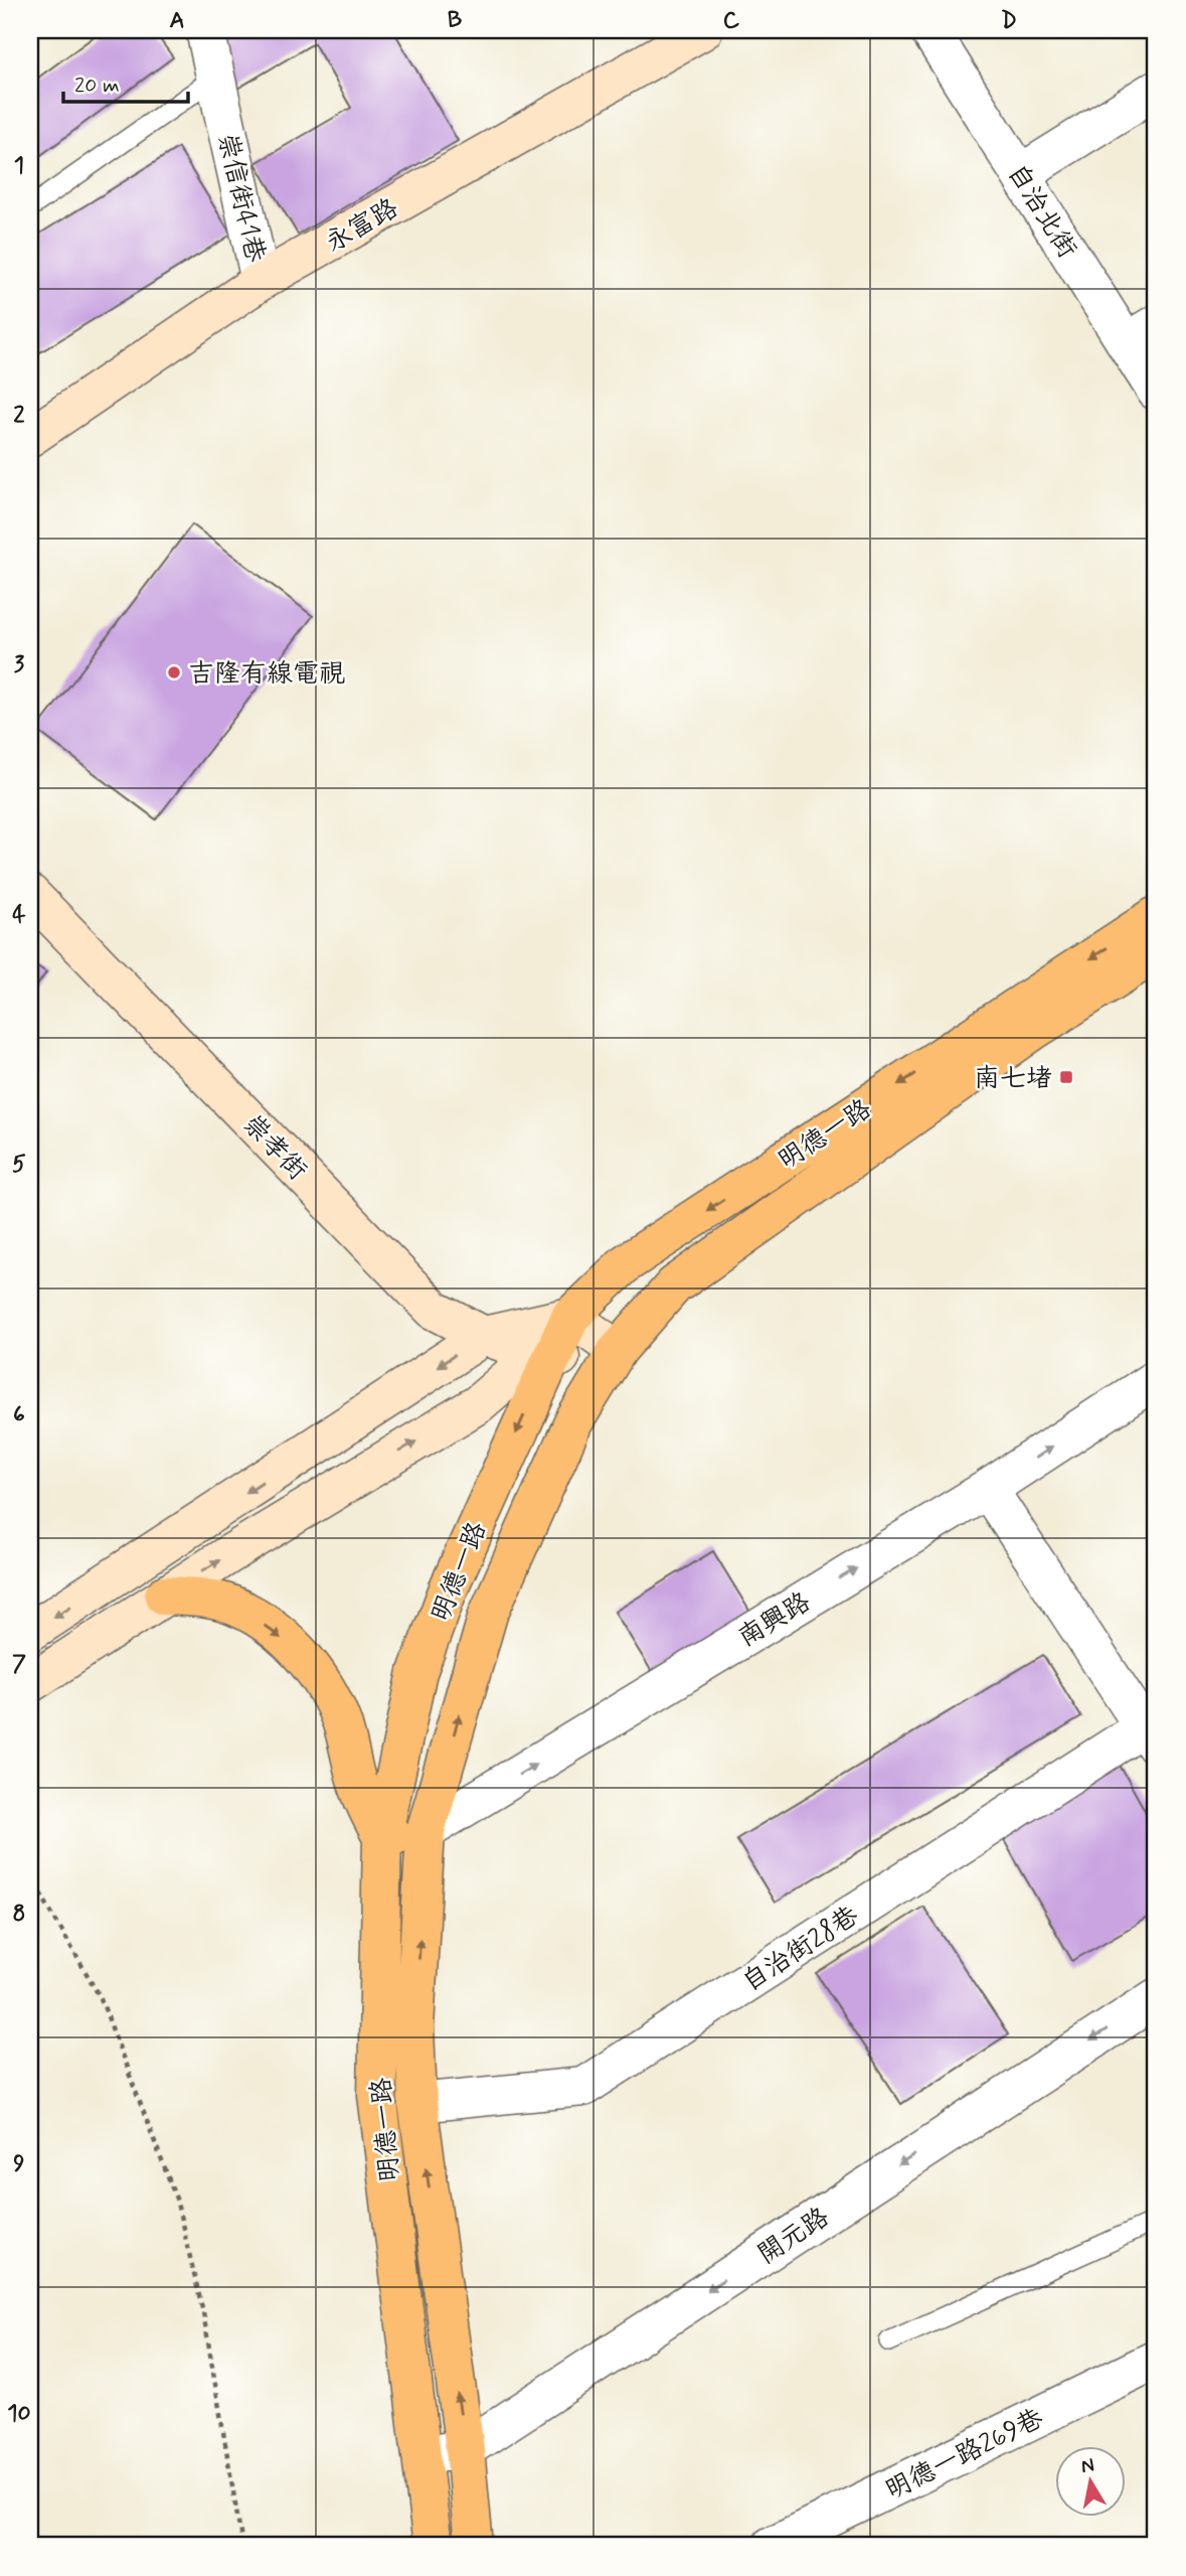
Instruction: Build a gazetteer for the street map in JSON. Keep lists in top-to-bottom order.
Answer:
{
  "streets": {
    "main road": ["明德一路", "南興路"],
    "street": [
      "崇信街41巷",
      "自治北街",
      "永富路",
      "崇孝街",
      "自治街28巷",
      "開元路",
      "明德一路269巷"
    ]
  },
  "crossings": [
    ["崇信街41巷", "永富路"],
    ["明德一路", "崇孝街"],
    ["明德一路", "南興路"],
    ["明德一路", "自治街28巷"],
    ["明德一路", "開元路"]
  ],
  "one_way": ["開元路"],
  "places": {
    "other": ["吉隆有線電視"],
    "transit": ["南七堵"]
  },
  "scale_bar": "20 m",
  "north": "top",
  "grid": {
    "columns": [
      "A",
      "B",
      "C",
      "D"
    ],
    "rows": [
      "1",
      "2",
      "3",
      "4",
      "5",
      "6",
      "7",
      "8",
      "9",
      "10"
    ]
  }
}
